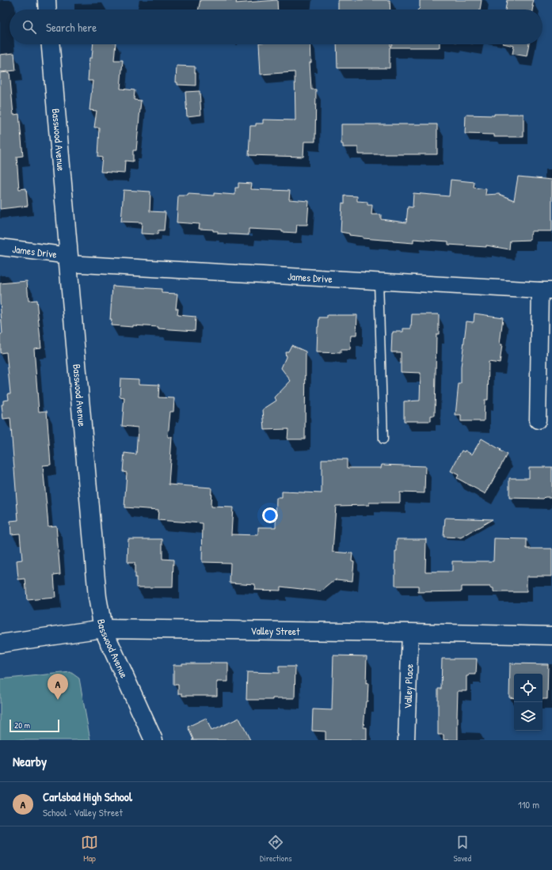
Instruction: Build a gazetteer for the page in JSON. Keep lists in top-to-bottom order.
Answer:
{
  "streets": {
    "street": [
      "Basswood Avenue",
      "James Drive",
      "Valley Street",
      "Valley Place"
    ]
  },
  "crossings": [
    ["Basswood Avenue", "James Drive"],
    ["Basswood Avenue", "Valley Street"],
    ["Valley Street", "Valley Place"]
  ],
  "scale_bar": "20 m",
  "page": {
    "search": "Search here",
    "pins": "A",
    "scale": "20 m",
    "heading": "Nearby",
    "list": [
      {
        "mark": "A",
        "name": "Carlsbad High School",
        "note": "School · Valley Street",
        "value": "110 m"
      }
    ],
    "nav": ["Map", "Directions", "Saved"]
  }
}
